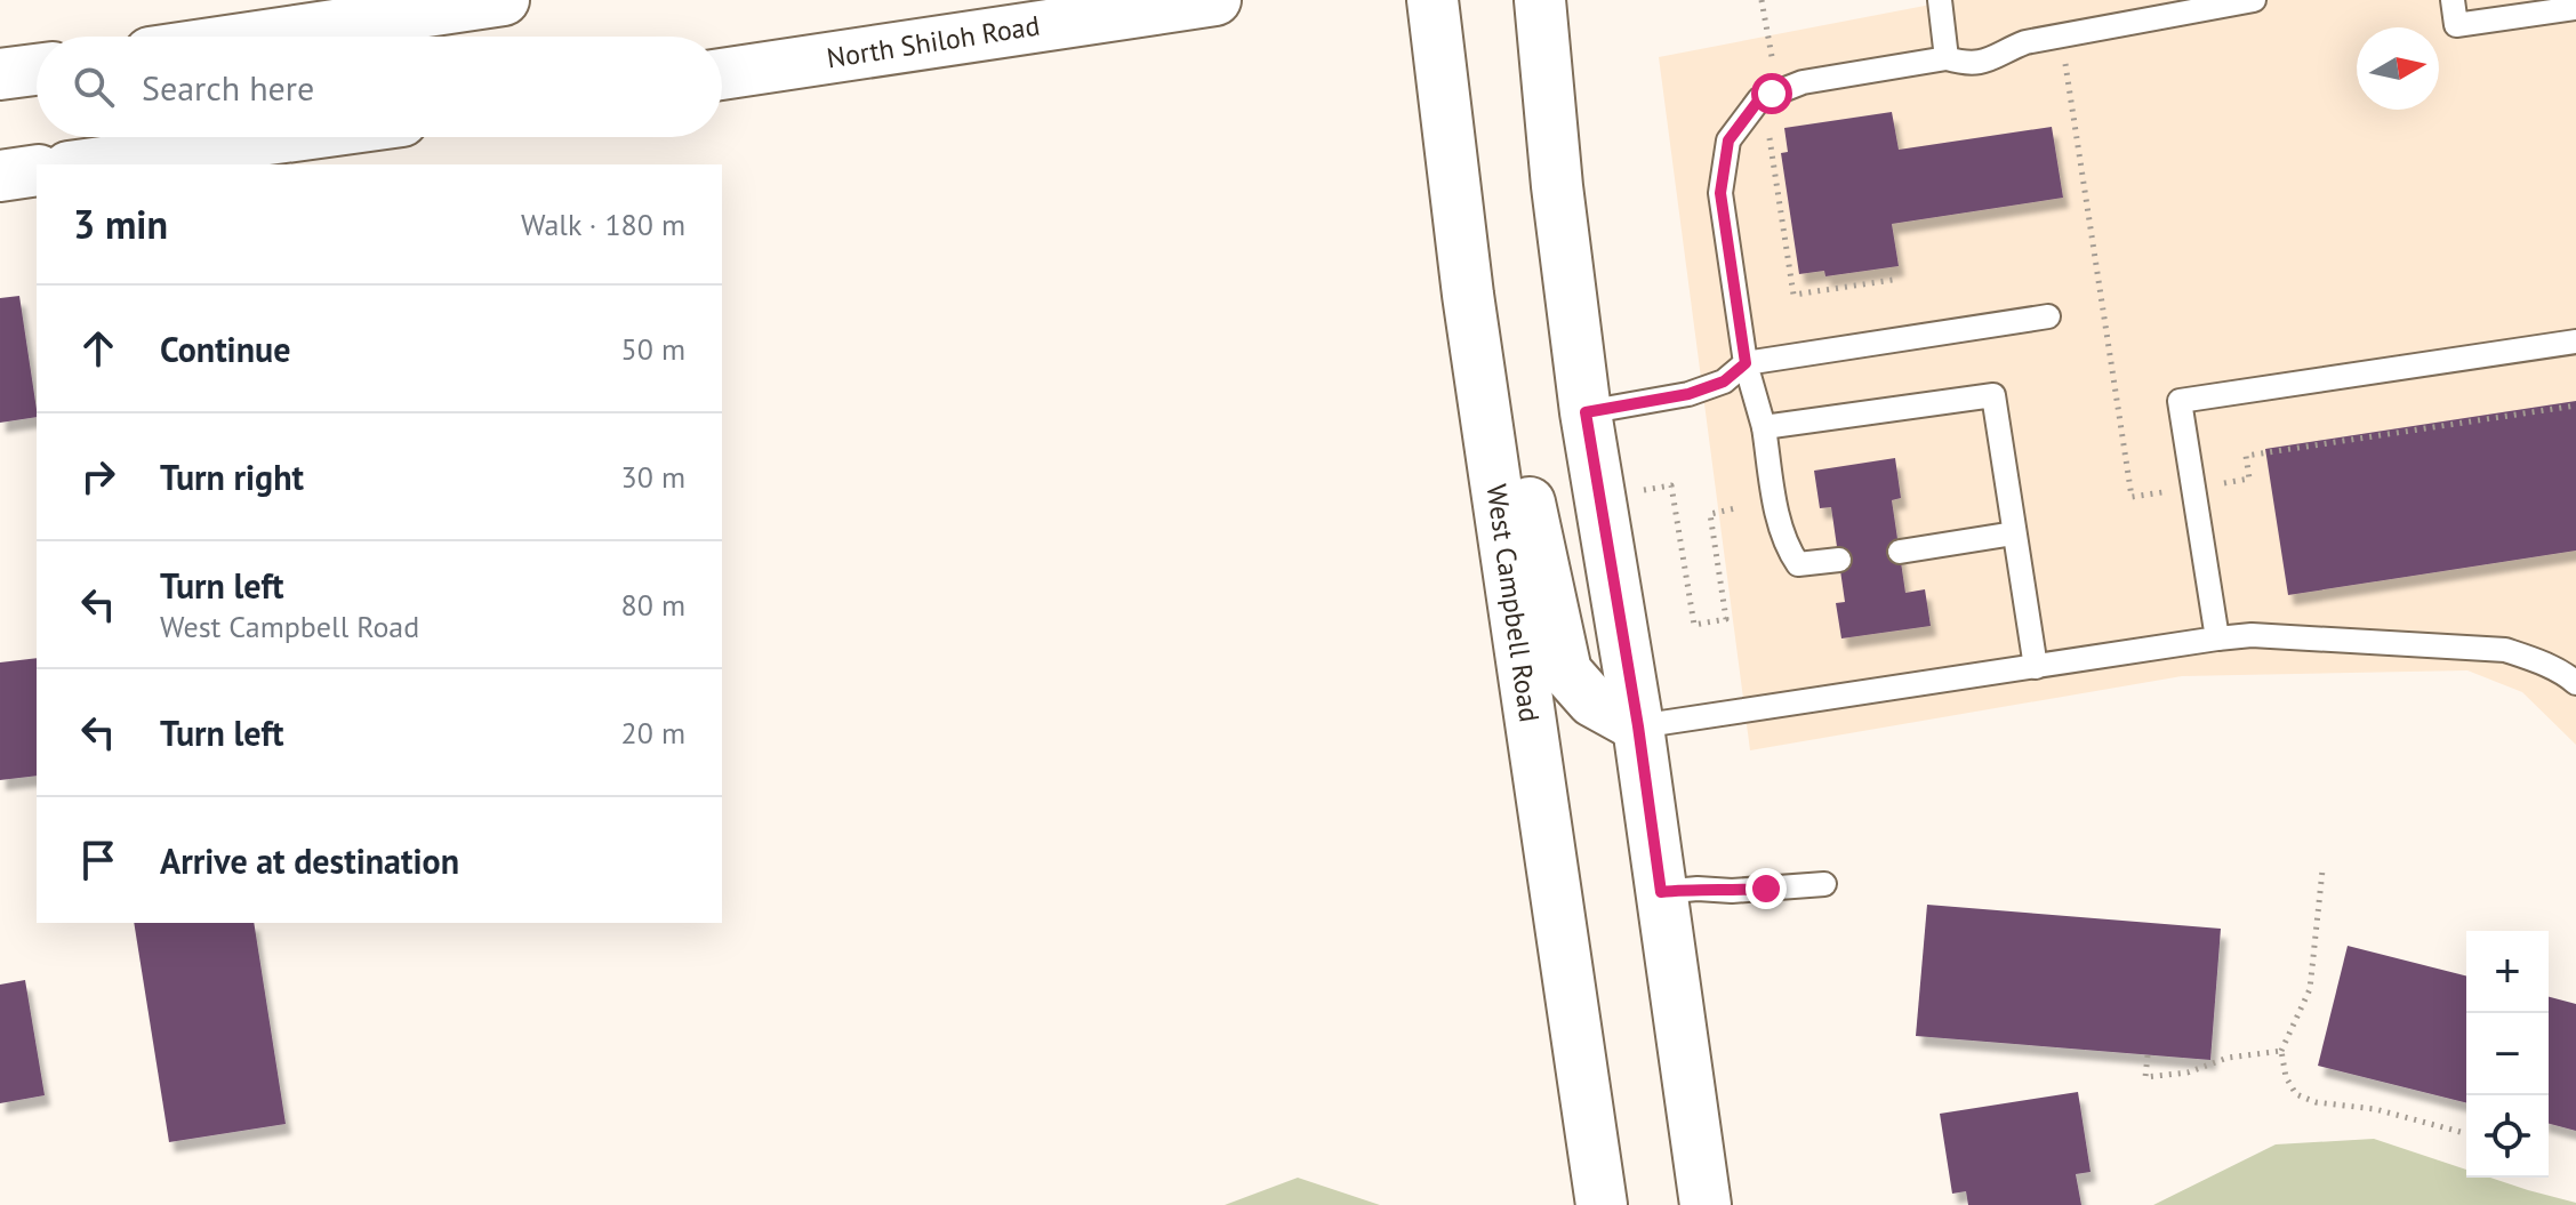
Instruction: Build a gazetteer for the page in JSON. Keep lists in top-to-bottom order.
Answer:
{
  "streets": {
    "main road": ["North Shiloh Road", "West Campbell Road"]
  },
  "north": "right",
  "page": {
    "search": "Search here",
    "heading": ["3 min", "Walk · 180 m"],
    "list": [
      ["Continue", "50 m"],
      ["Turn right", "30 m"],
      ["Turn left", "West Campbell Road", "80 m"],
      ["Turn left", "20 m"],
      "Arrive at destination"
    ],
    "map_buttons": ["+", "−"]
  }
}
